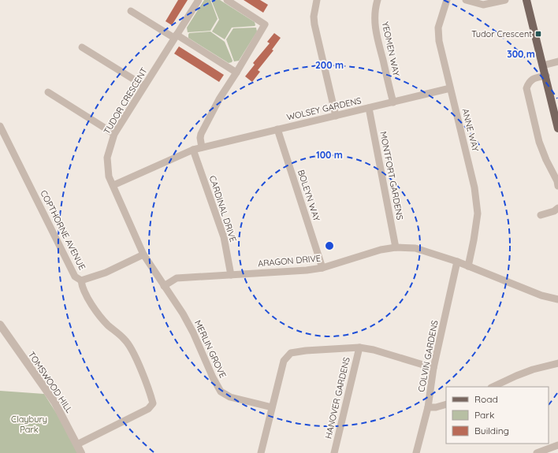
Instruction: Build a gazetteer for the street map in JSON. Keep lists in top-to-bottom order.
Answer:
{
  "streets": {
    "street": [
      "YEOMEN WAY",
      "TUDOR CRESCENT",
      "WOLSEY GARDENS",
      "ANNE WAY",
      "MONTFORT GARDENS",
      "BOLEYN WAY",
      "CARDINAL DRIVE",
      "COPTHORNE AVENUE",
      "ARAGON DRIVE",
      "MERLIN GROVE",
      "COLVIN GARDENS",
      "TOMSWOOD HILL",
      "HANOVER GARDENS"
    ]
  },
  "crossings": [
    ["YEOMEN WAY", "WOLSEY GARDENS"],
    ["TUDOR CRESCENT", "WOLSEY GARDENS"],
    ["TUDOR CRESCENT", "COPTHORNE AVENUE"],
    ["TUDOR CRESCENT", "ARAGON DRIVE"],
    ["TUDOR CRESCENT", "MERLIN GROVE"],
    ["WOLSEY GARDENS", "ANNE WAY"],
    ["WOLSEY GARDENS", "MONTFORT GARDENS"],
    ["WOLSEY GARDENS", "BOLEYN WAY"],
    ["WOLSEY GARDENS", "CARDINAL DRIVE"],
    ["ANNE WAY", "ARAGON DRIVE"],
    ["MONTFORT GARDENS", "ARAGON DRIVE"],
    ["BOLEYN WAY", "ARAGON DRIVE"],
    ["CARDINAL DRIVE", "ARAGON DRIVE"],
    ["ARAGON DRIVE", "MERLIN GROVE"],
    ["ARAGON DRIVE", "COLVIN GARDENS"]
  ],
  "parks": ["Claybury Park"],
  "places": {
    "transit": ["Tudor Crescent"]
  },
  "legend": ["Road", "Park", "Building"],
  "rings": ["300 m", "200 m", "100 m"]
}
